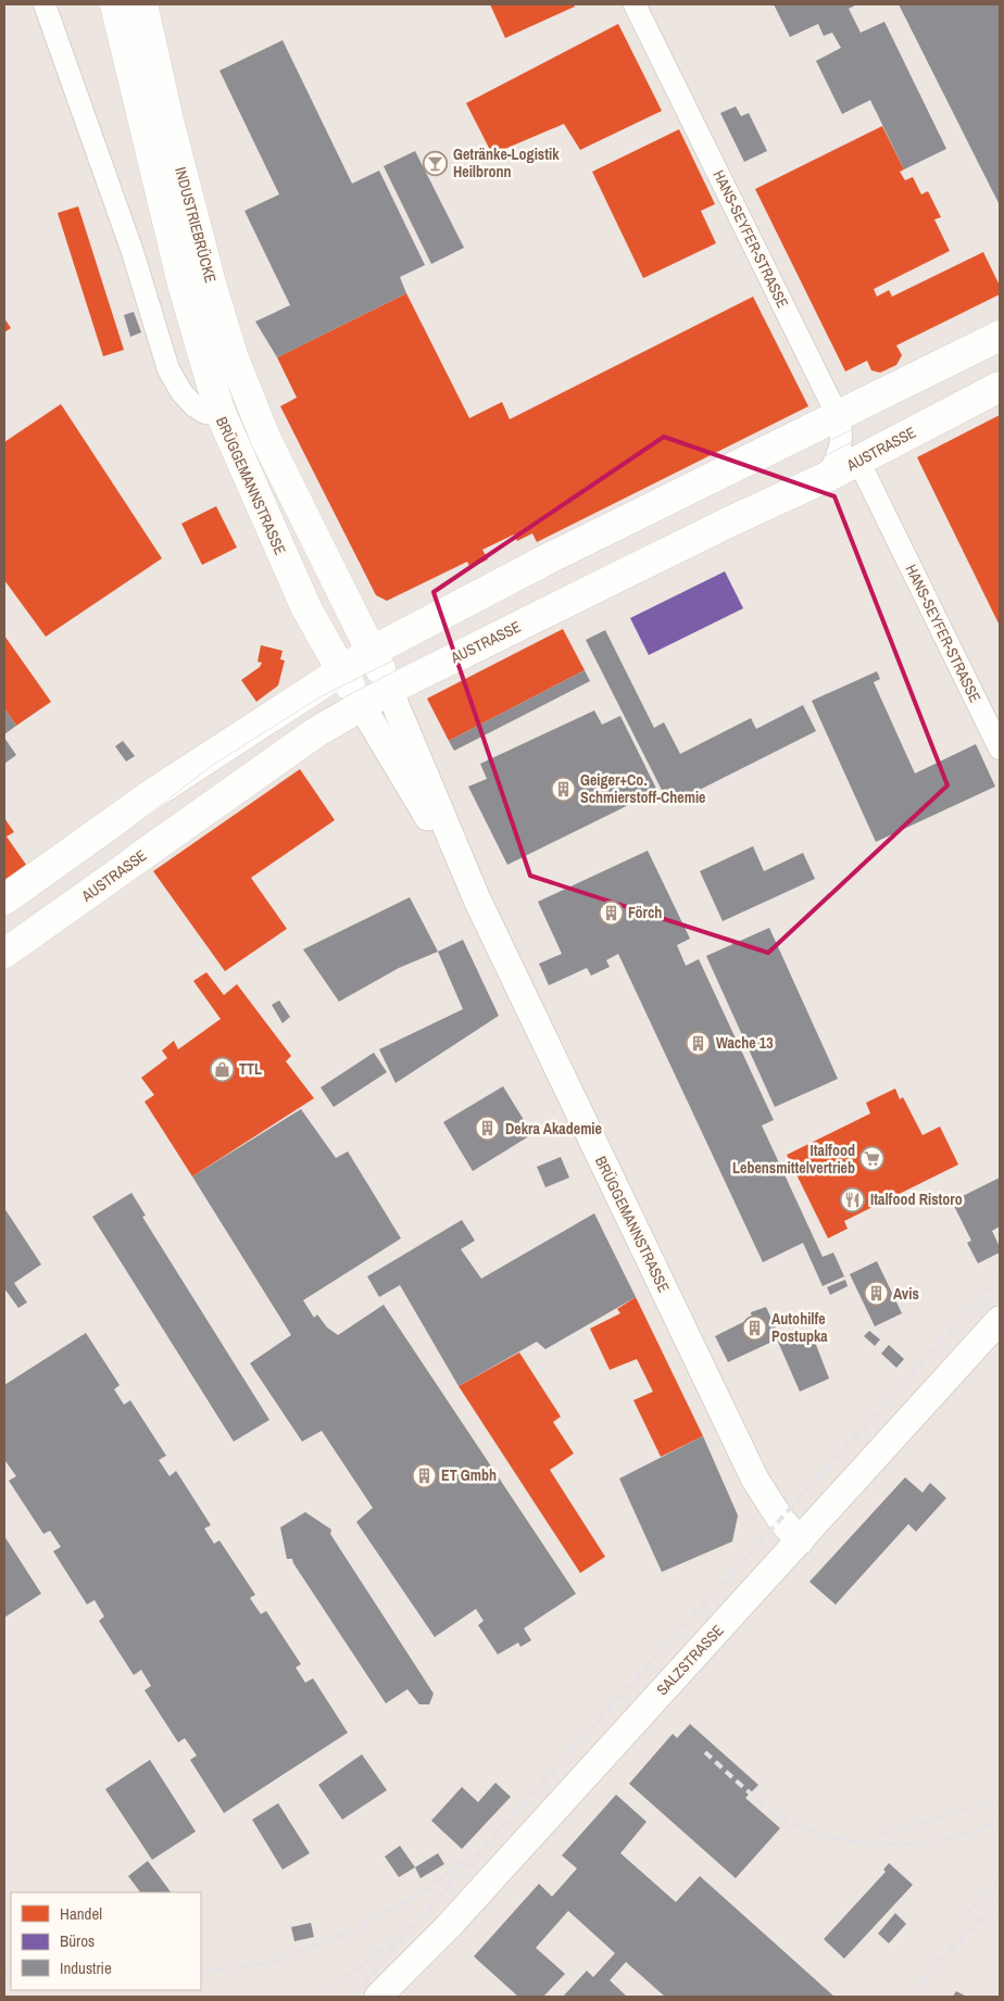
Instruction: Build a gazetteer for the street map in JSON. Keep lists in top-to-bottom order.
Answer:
{
  "streets": {
    "main road": ["INDUSTRIEBRÜCKE", "AUSTRASSE", "BRÜGGEMANNSTRASSE"],
    "street": ["HANS-SEYFER-STRASSE", "SALZSTRASSE"]
  },
  "crossings": [
    ["INDUSTRIEBRÜCKE", "BRÜGGEMANNSTRASSE"],
    ["HANS-SEYFER-STRASSE", "AUSTRASSE"],
    ["AUSTRASSE", "BRÜGGEMANNSTRASSE"],
    ["BRÜGGEMANNSTRASSE", "SALZSTRASSE"]
  ],
  "places": {
    "bar": ["Getränke-Logistik Heilbronn"],
    "building": [
      "Geiger+Co. Schmierstoff-Chemie",
      "Förch",
      "Wache 13",
      "Dekra Akademie",
      "Avis",
      "Autohilfe Postupka",
      "ET Gmbh"
    ],
    "shop": ["TTL"],
    "supermarket": ["Italfood Lebensmittelvertrieb"],
    "restaurant": ["Italfood Ristoro"]
  },
  "legend": ["Handel", "Büros", "Industrie"]
}
